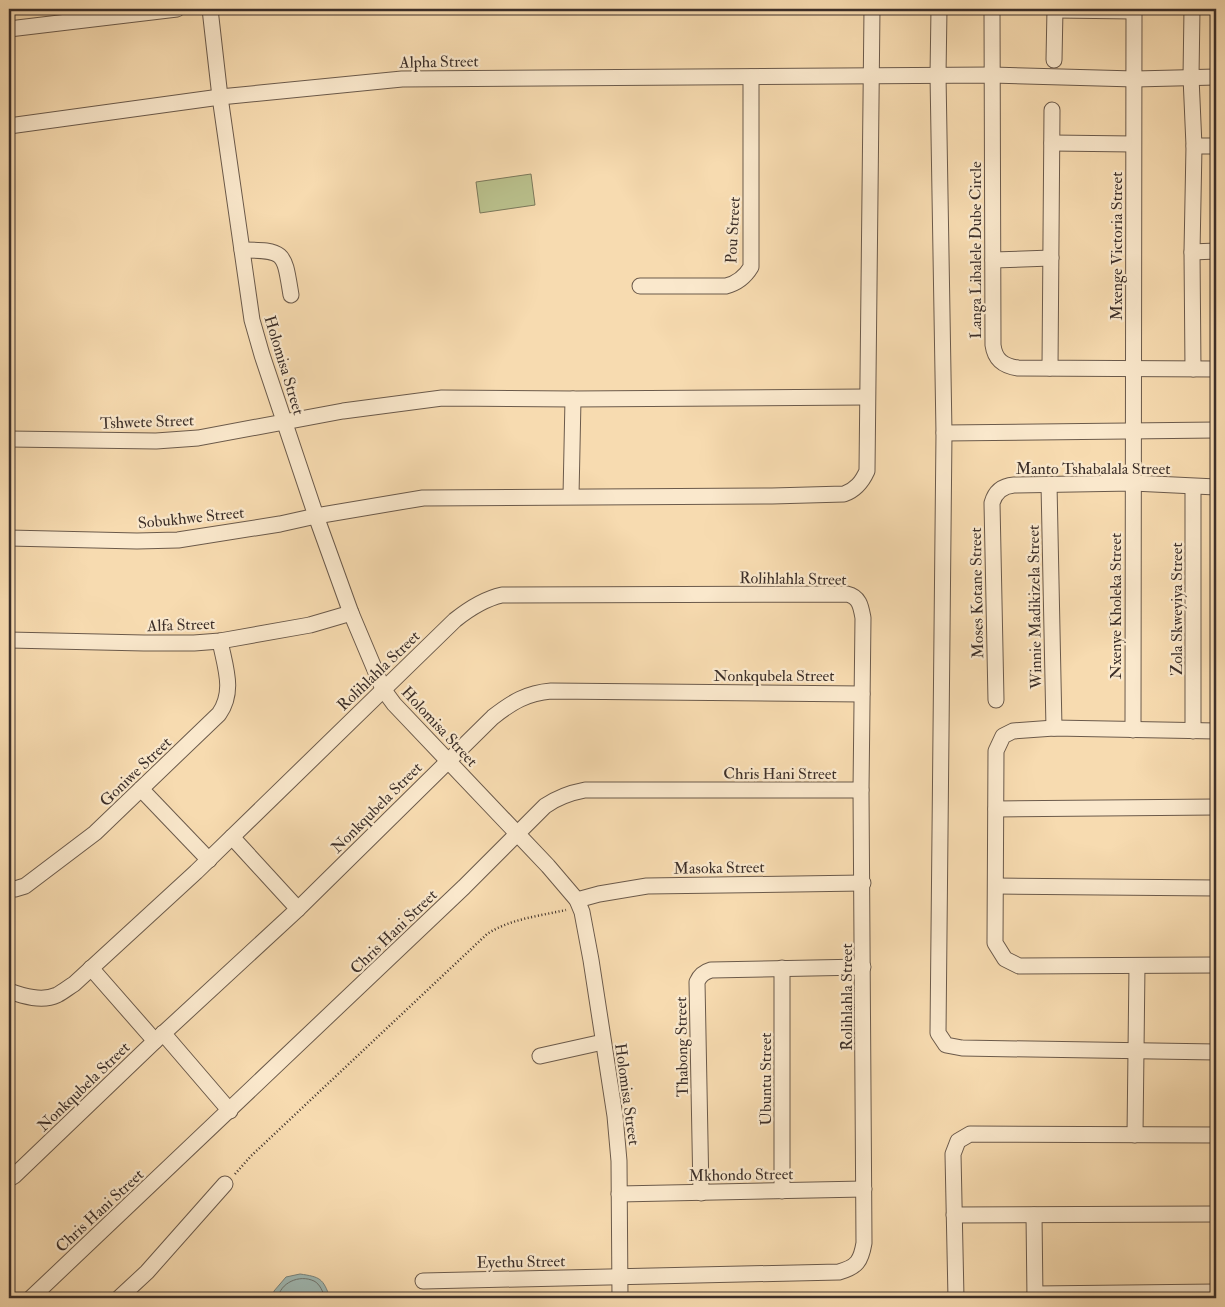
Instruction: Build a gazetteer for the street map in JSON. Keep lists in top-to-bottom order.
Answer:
{
  "streets": {
    "street": [
      "Alpha Street",
      "Pou Street",
      "Mxenge Victoria Street",
      "Langa Libalele Dube Circle",
      "Holomisa Street",
      "Tshwete Street",
      "Manto Tshabalala Street",
      "Sobukhwe Street",
      "Rolihlahla Street",
      "Moses Kotane Street",
      "Nxenye Kholeka Street",
      "Winnie Madikizela Street",
      "Zola Skweyiya Street",
      "Alfa Street",
      "Nonkqubela Street",
      "Goniwe Street",
      "Chris Hani Street",
      "Masoka Street",
      "Thabong Street",
      "Ubuntu Street",
      "Mkhondo Street",
      "Eyethu Street"
    ]
  },
  "crossings": [
    ["Alpha Street", "Pou Street"],
    ["Alpha Street", "Mxenge Victoria Street"],
    ["Alpha Street", "Langa Libalele Dube Circle"],
    ["Alpha Street", "Holomisa Street"],
    ["Alpha Street", "Sobukhwe Street"],
    ["Mxenge Victoria Street", "Langa Libalele Dube Circle"],
    ["Mxenge Victoria Street", "Manto Tshabalala Street"],
    ["Mxenge Victoria Street", "Nxenye Kholeka Street"],
    ["Holomisa Street", "Tshwete Street"],
    ["Holomisa Street", "Sobukhwe Street"],
    ["Holomisa Street", "Rolihlahla Street"],
    ["Holomisa Street", "Alfa Street"],
    ["Holomisa Street", "Nonkqubela Street"],
    ["Holomisa Street", "Chris Hani Street"],
    ["Holomisa Street", "Masoka Street"],
    ["Holomisa Street", "Mkhondo Street"],
    ["Holomisa Street", "Eyethu Street"],
    ["Tshwete Street", "Sobukhwe Street"],
    ["Manto Tshabalala Street", "Moses Kotane Street"],
    ["Manto Tshabalala Street", "Nxenye Kholeka Street"],
    ["Manto Tshabalala Street", "Winnie Madikizela Street"],
    ["Manto Tshabalala Street", "Zola Skweyiya Street"],
    ["Rolihlahla Street", "Nonkqubela Street"],
    ["Rolihlahla Street", "Chris Hani Street"],
    ["Rolihlahla Street", "Masoka Street"],
    ["Rolihlahla Street", "Thabong Street"],
    ["Rolihlahla Street", "Mkhondo Street"],
    ["Rolihlahla Street", "Eyethu Street"],
    ["Alfa Street", "Goniwe Street"],
    ["Thabong Street", "Ubuntu Street"],
    ["Thabong Street", "Mkhondo Street"],
    ["Ubuntu Street", "Mkhondo Street"]
  ]
}
